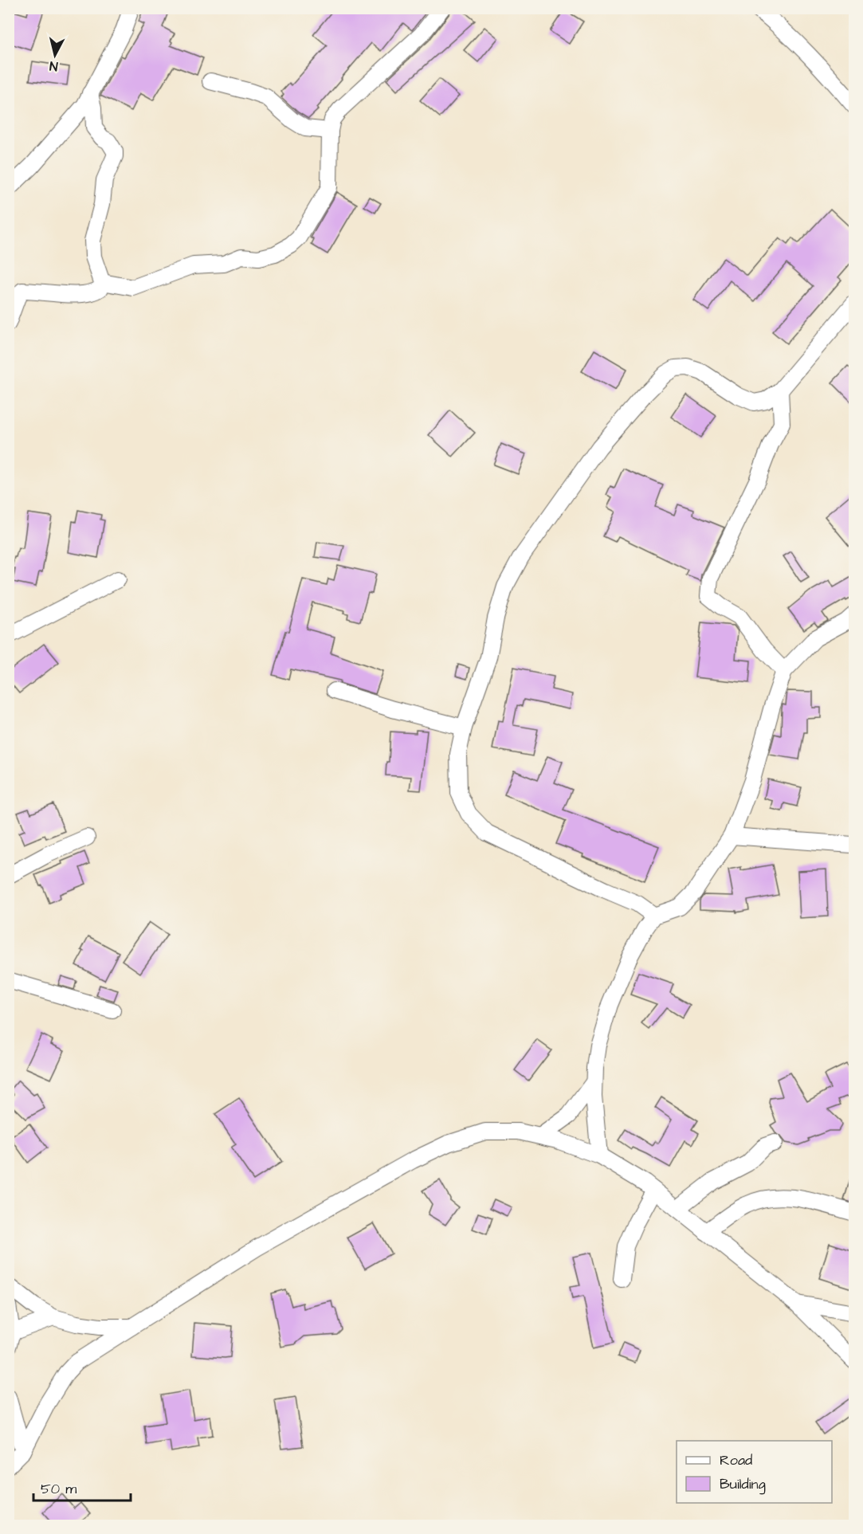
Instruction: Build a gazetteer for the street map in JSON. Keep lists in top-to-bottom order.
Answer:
{
  "legend": ["Road", "Building"],
  "scale_bar": "50 m",
  "north": "bottom"
}
